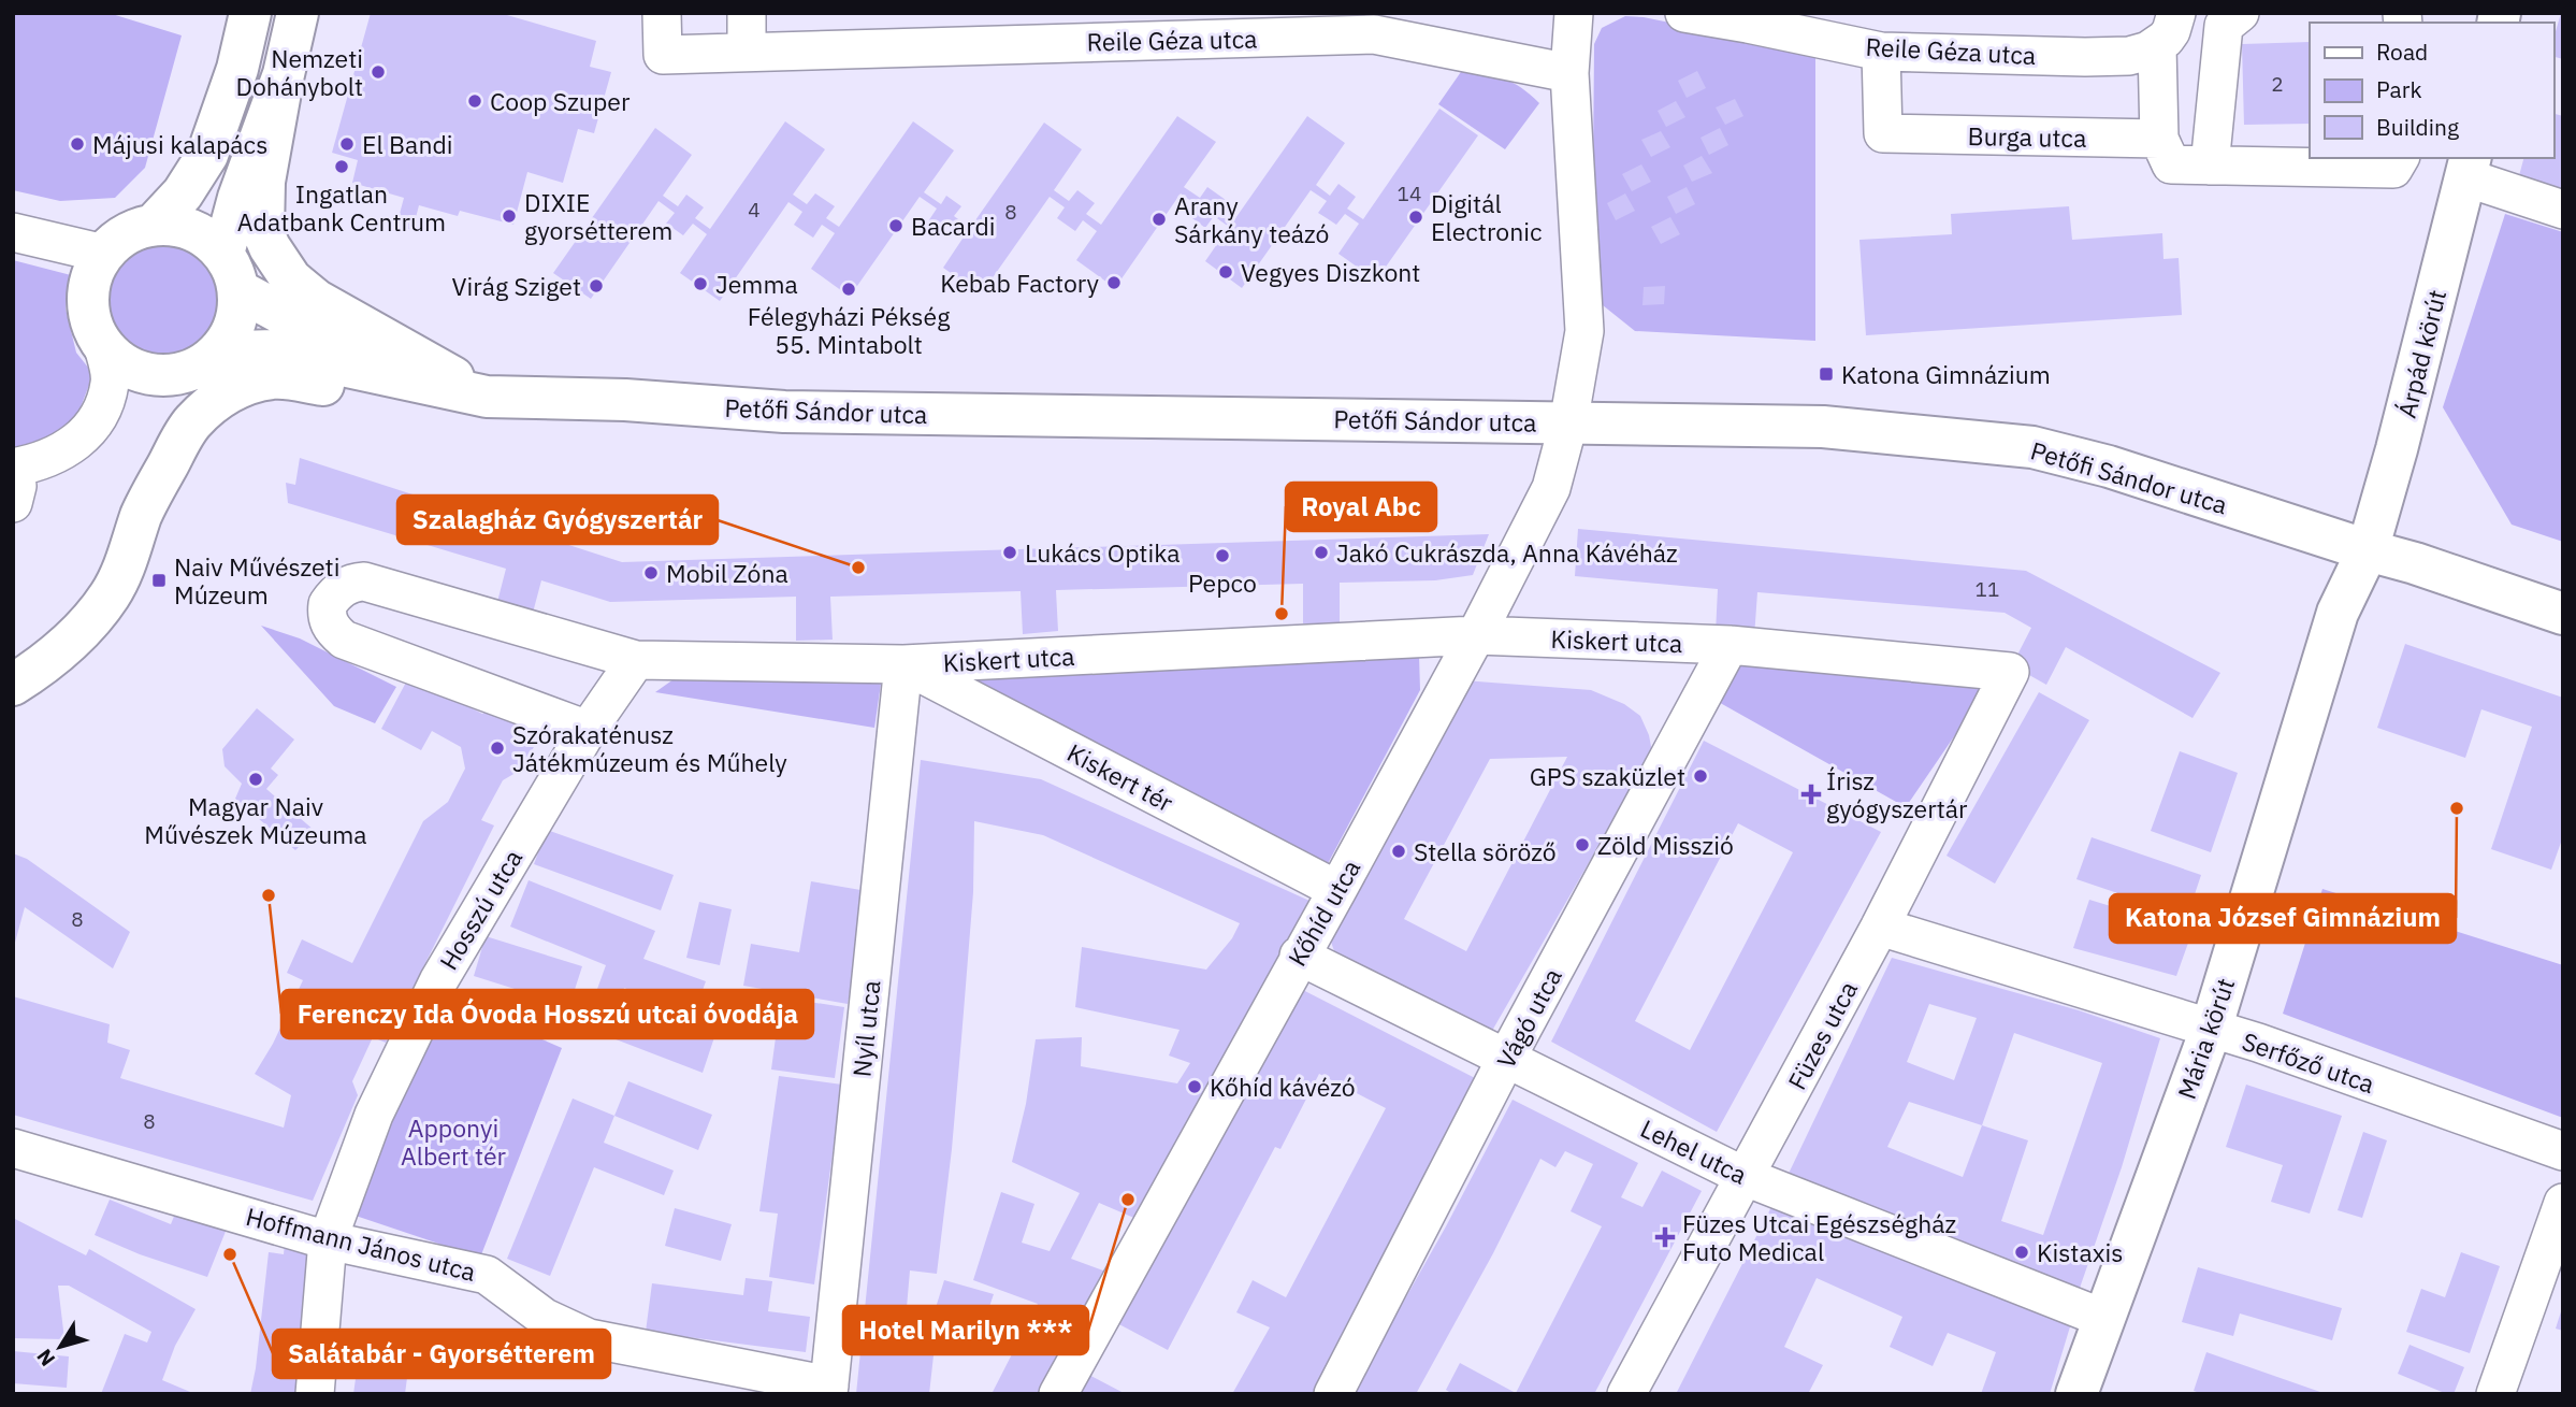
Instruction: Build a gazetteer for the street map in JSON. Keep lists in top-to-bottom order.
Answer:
{
  "streets": {
    "street": [
      "Reile Géza utca",
      "Burga utca",
      "Árpád körút",
      "Petőfi Sándor utca",
      "Kiskert utca",
      "Kiskert tér",
      "Hosszú utca",
      "Kőhíd utca",
      "Vágó utca",
      "Nyíl utca",
      "Füzes utca",
      "Mária körút",
      "Serfőző utca",
      "Lehel utca",
      "Hoffmann János utca"
    ]
  },
  "crossings": [
    ["Reile Géza utca", "Burga utca"],
    ["Reile Géza utca", "Kőhíd utca"],
    ["Árpád körút", "Petőfi Sándor utca"],
    ["Árpád körút", "Mária körút"],
    ["Petőfi Sándor utca", "Kőhíd utca"],
    ["Petőfi Sándor utca", "Mária körút"],
    ["Kiskert utca", "Kiskert tér"],
    ["Kiskert utca", "Hosszú utca"],
    ["Kiskert utca", "Kőhíd utca"],
    ["Kiskert utca", "Vágó utca"],
    ["Kiskert utca", "Nyíl utca"],
    ["Kiskert utca", "Füzes utca"],
    ["Kiskert tér", "Kőhíd utca"],
    ["Kiskert tér", "Nyíl utca"],
    ["Hosszú utca", "Hoffmann János utca"],
    ["Kőhíd utca", "Lehel utca"],
    ["Vágó utca", "Lehel utca"],
    ["Nyíl utca", "Hoffmann János utca"],
    ["Füzes utca", "Serfőző utca"],
    ["Füzes utca", "Lehel utca"],
    ["Mária körút", "Serfőző utca"],
    ["Mária körút", "Lehel utca"]
  ],
  "parks": ["Apponyi Albert tér"],
  "places": {
    "other": [
      "Nemzeti Dohánybolt",
      "Coop Szuper",
      "Májusi kalapács",
      "El Bandi",
      "Ingatlan Adatbank Centrum",
      "DIXIE gyorsétterem",
      "Digitál Electronic",
      "Arany Sárkány teázó",
      "Bacardi",
      "Vegyes Diszkont",
      "Kebab Factory",
      "Jemma",
      "Virág Sziget",
      "Félegyházi Pékség 55. Mintabolt",
      "Lukács Optika",
      "Jakó Cukrászda, Anna Kávéház",
      "Pepco",
      "Szalagház Gyógyszertár",
      "Mobil Zóna",
      "Royal Abc",
      "Szórakaténusz Játékmúzeum és Műhely",
      "GPS szaküzlet",
      "Magyar Naiv Művészek Múzeuma",
      "Katona József Gimnázium",
      "Zöld Misszió",
      "Stella söröző",
      "Ferenczy Ida Óvoda Hosszú utcai óvodája",
      "Kőhíd kávézó",
      "Hotel Marilyn ***",
      "Kistaxis",
      "Salátabár - Gyorsétterem"
    ],
    "transit": ["Katona Gimnázium", "Naiv Művészeti Múzeum"],
    "health": ["Írisz gyógyszertár", "Füzes Utcai Egészségház Futo Medical"]
  },
  "house_numbers": [
    "2",
    "14",
    "4",
    "8",
    "11",
    "8",
    "8"
  ],
  "legend": ["Road", "Park", "Building"],
  "north": "bottom left"
}
